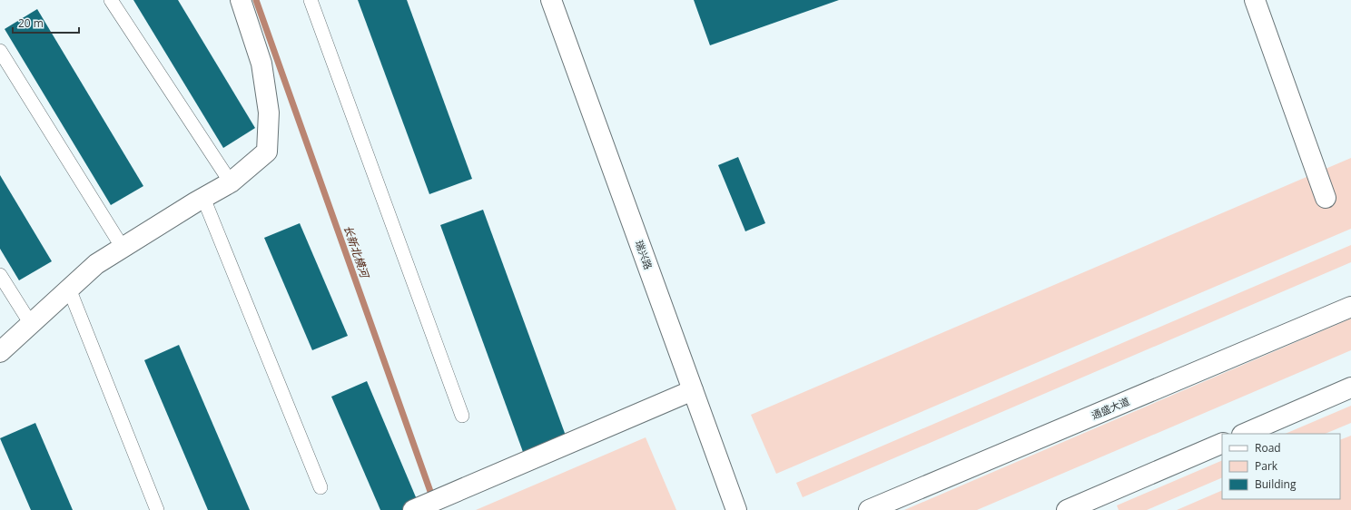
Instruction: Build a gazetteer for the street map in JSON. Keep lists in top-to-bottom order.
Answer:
{
  "streets": {
    "street": ["瑞兴路", "通盛大道"]
  },
  "water": ["长新北横河"],
  "legend": ["Road", "Park", "Building"],
  "scale_bar": "20 m"
}
